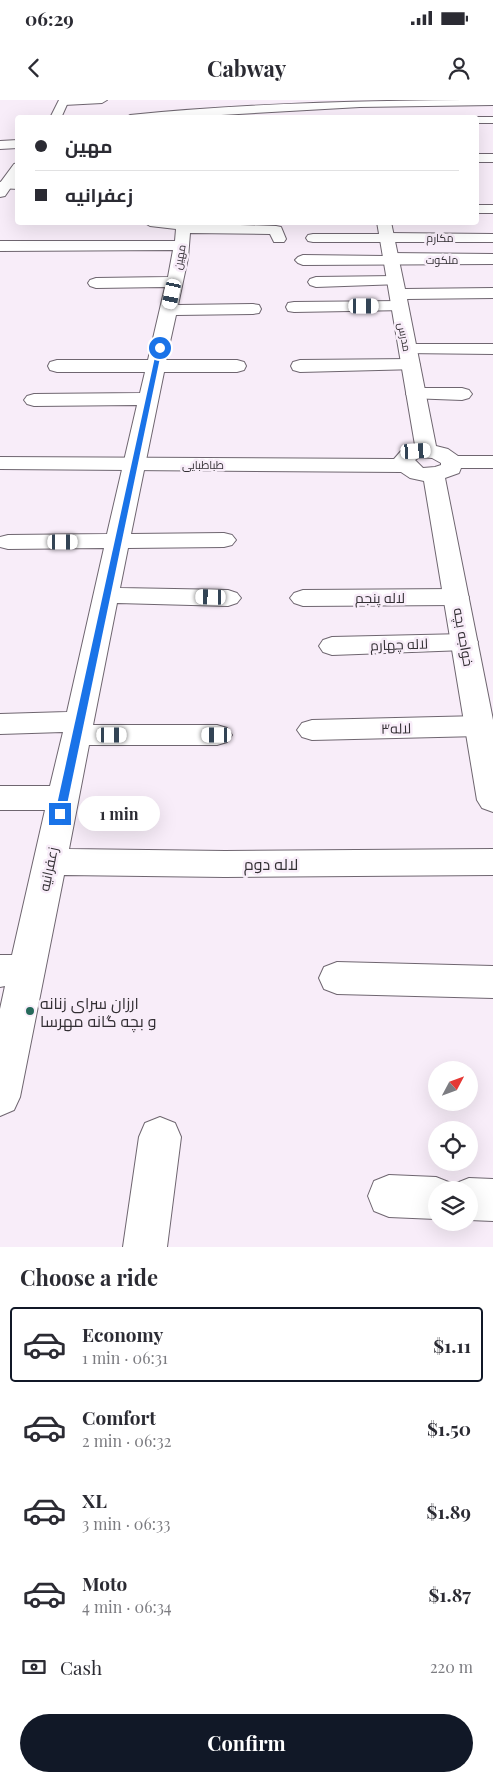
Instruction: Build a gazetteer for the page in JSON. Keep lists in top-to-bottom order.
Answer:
{
  "streets": {
    "street": [
      "مکارم",
      "مهین",
      "ملکوت",
      "مدرس",
      "طباطبایی",
      "لاله پنجم",
      "خواجه بچه",
      "لاله چهارم",
      "لاله۳",
      "لاله دوم",
      "زعفرانیه"
    ]
  },
  "crossings": [
    ["مکارم", "مدرس"],
    ["مهین", "طباطبایی"],
    ["مهین", "زعفرانیه"],
    ["ملکوت", "مدرس"],
    ["مدرس", "طباطبایی"],
    ["مدرس", "خواجه بچه"],
    ["طباطبایی", "خواجه بچه"],
    ["طباطبایی", "زعفرانیه"],
    ["لاله پنجم", "خواجه بچه"],
    ["خواجه بچه", "لاله چهارم"],
    ["خواجه بچه", "لاله۳"],
    ["لاله دوم", "زعفرانیه"]
  ],
  "places": ["ارزان سرای زنانه و بچه گانه مهرسا"],
  "north": "top right",
  "page": {
    "status": "06:29",
    "header": "Cabway",
    "banner": ["مهین", "زعفرانیه"],
    "bubble": "1 min",
    "heading": "Choose a ride",
    "list": [
      {
        "name": "Economy",
        "note": "1 min · 06:31",
        "value": "$1.11"
      },
      {
        "name": "Comfort",
        "note": "2 min · 06:32",
        "value": "$1.50"
      },
      {
        "name": "XL",
        "note": "3 min · 06:33",
        "value": "$1.89"
      },
      {
        "name": "Moto",
        "note": "4 min · 06:34",
        "value": "$1.87"
      }
    ],
    "pay": ["Cash", "220 m"],
    "buttons": "Confirm"
  }
}
